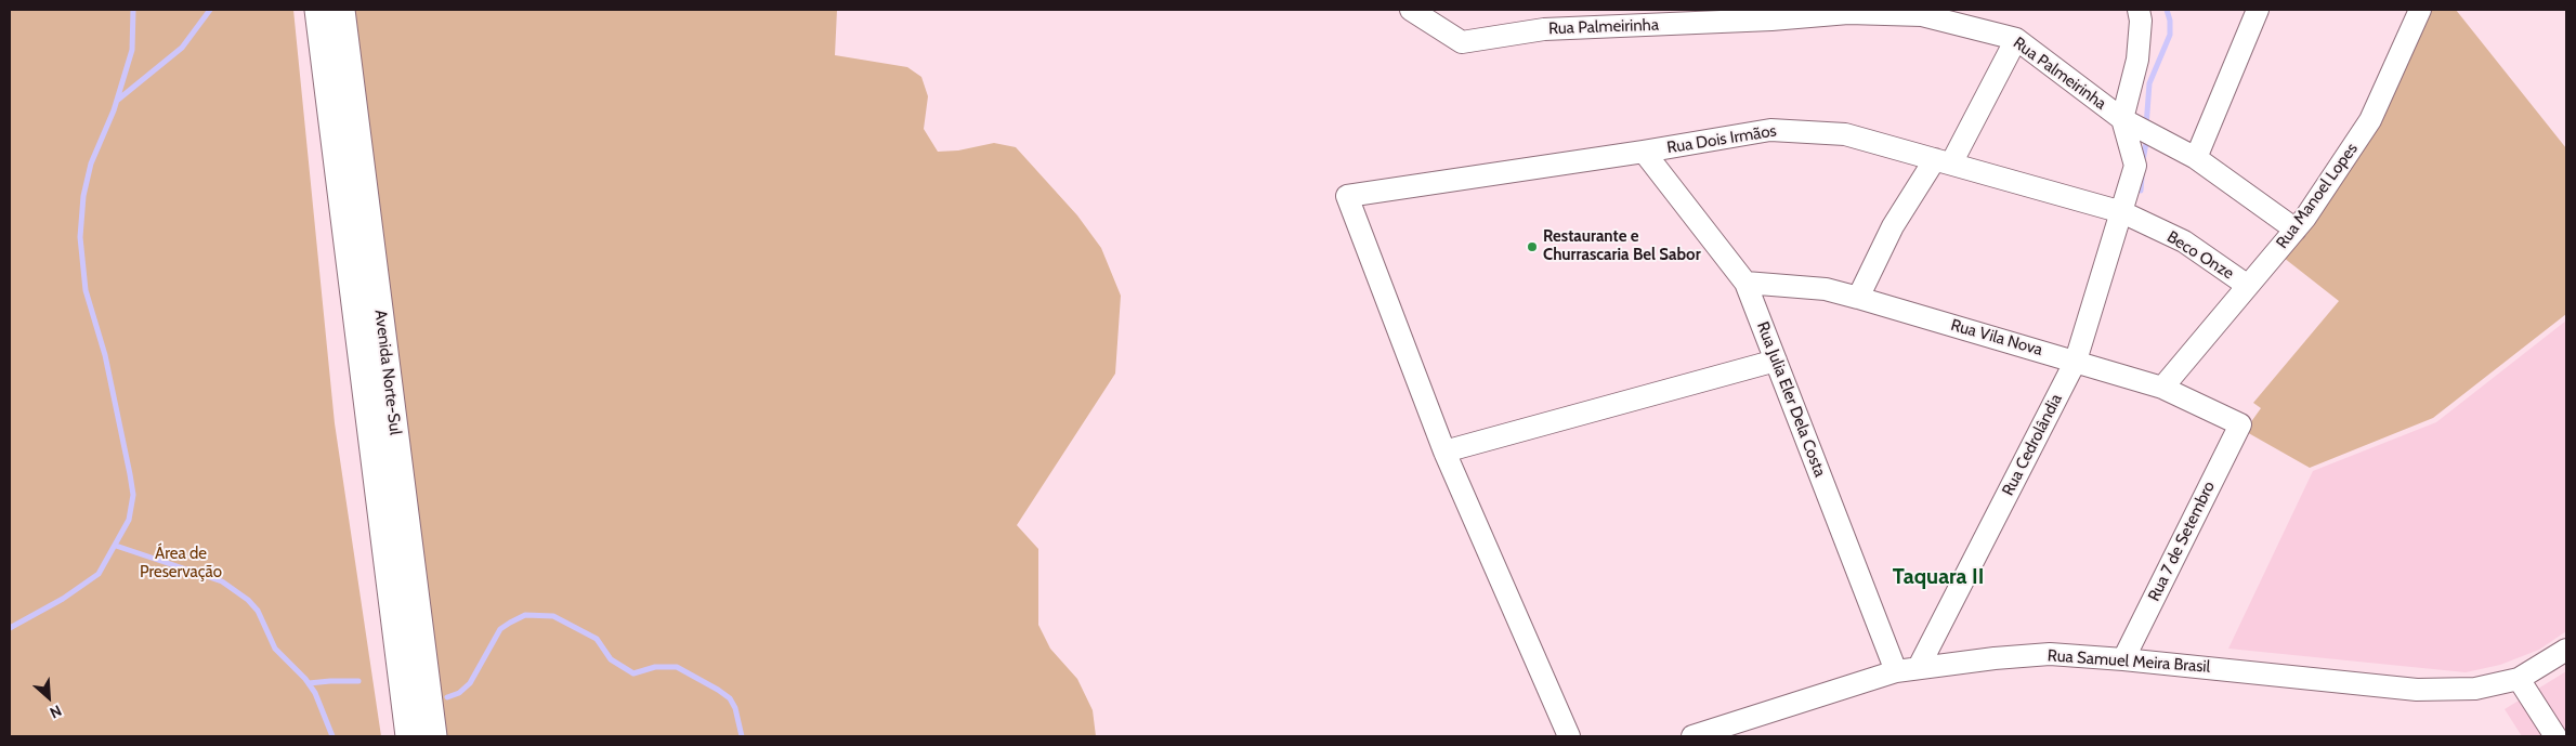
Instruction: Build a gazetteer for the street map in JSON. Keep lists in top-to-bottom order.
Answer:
{
  "streets": {
    "main road": ["Avenida Norte-Sul"],
    "street": [
      "Rua Palmeirinha",
      "Rua Dois Irmãos",
      "Rua Manoel Lopes",
      "Beco Onze",
      "Rua Vila Nova",
      "Rua Julia Eler Dela Costa",
      "Rua Cedrolândia",
      "Rua 7 de Setembro",
      "Rua Samuel Meira Brasil"
    ]
  },
  "crossings": [
    ["Rua Palmeirinha", "Rua Manoel Lopes"],
    ["Rua Dois Irmãos", "Beco Onze"],
    ["Rua Dois Irmãos", "Rua Julia Eler Dela Costa"],
    ["Rua Dois Irmãos", "Rua Cedrolândia"],
    ["Rua Manoel Lopes", "Beco Onze"],
    ["Rua Manoel Lopes", "Rua Vila Nova"],
    ["Beco Onze", "Rua Cedrolândia"],
    ["Rua Vila Nova", "Rua Julia Eler Dela Costa"],
    ["Rua Vila Nova", "Rua Cedrolândia"],
    ["Rua Vila Nova", "Rua 7 de Setembro"],
    ["Rua Julia Eler Dela Costa", "Rua Samuel Meira Brasil"],
    ["Rua Cedrolândia", "Rua Samuel Meira Brasil"],
    ["Rua 7 de Setembro", "Rua Samuel Meira Brasil"]
  ],
  "districts": ["Taquara II"],
  "parks": ["Área de Preservação"],
  "places": ["Restaurante e Churrascaria Bel Sabor"],
  "north": "bottom right"
}
